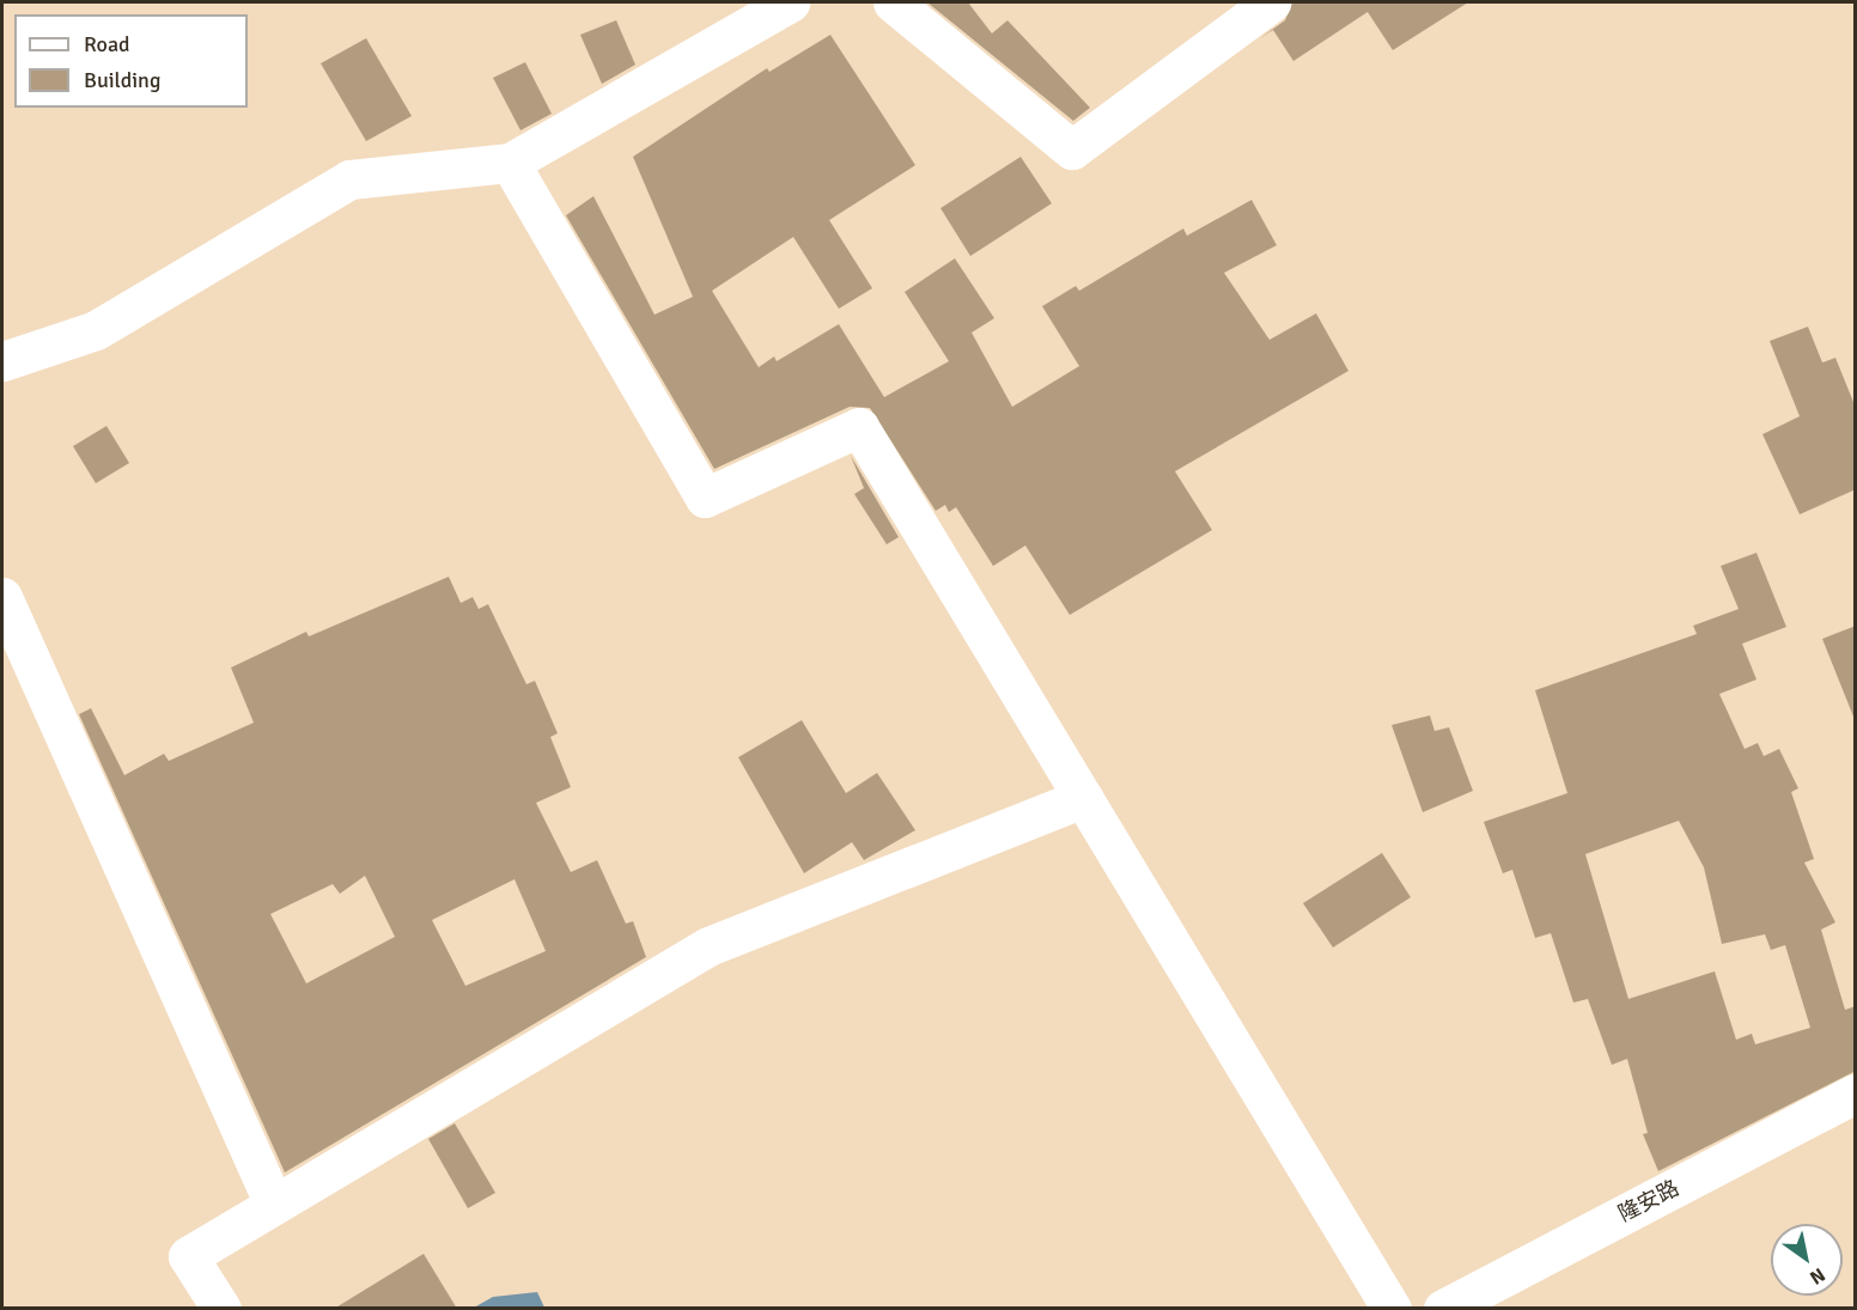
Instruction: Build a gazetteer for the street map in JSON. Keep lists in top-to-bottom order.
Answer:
{
  "streets": {
    "street": ["隆安路"]
  },
  "legend": ["Road", "Building"],
  "north": "bottom right"
}
